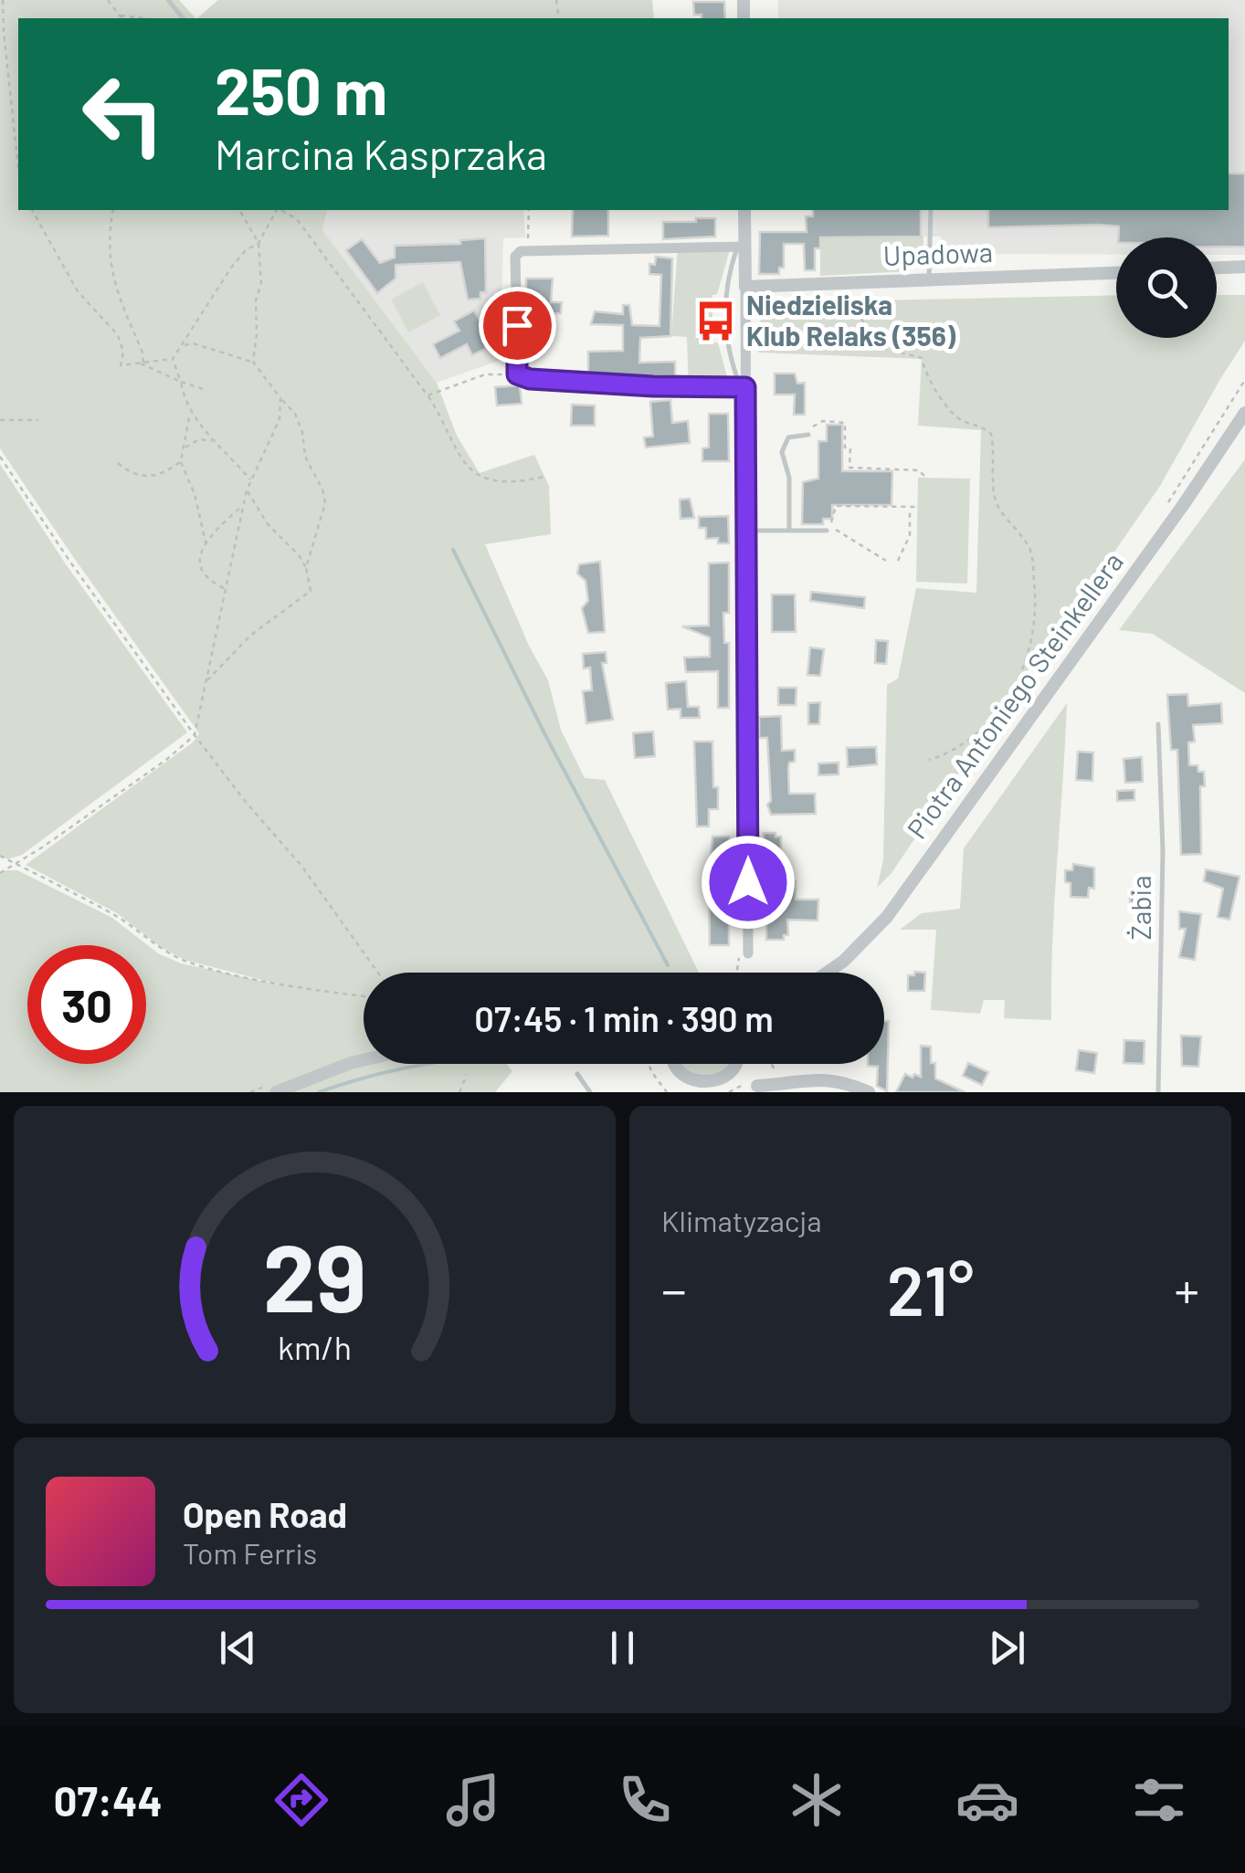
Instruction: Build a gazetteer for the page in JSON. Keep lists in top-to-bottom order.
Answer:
{
  "streets": {
    "street": ["Upadowa", "Piotra Antoniego Steinkellera"],
    "lane": ["Żabia"]
  },
  "places": {
    "bus stop": ["Niedzieliska Klub Relaks (356)"]
  },
  "page": {
    "turn": ["250 m", "Marcina Kasprzaka"],
    "limit": "30",
    "trip": "07:45 · 1 min · 390 m",
    "tile": "Klimatyzacja",
    "heat": ["−", "21°", "+"],
    "song": ["Open Road", "Tom Ferris"],
    "tabs": "07:44",
    "gauge": ["29", "km/h"]
  }
}
